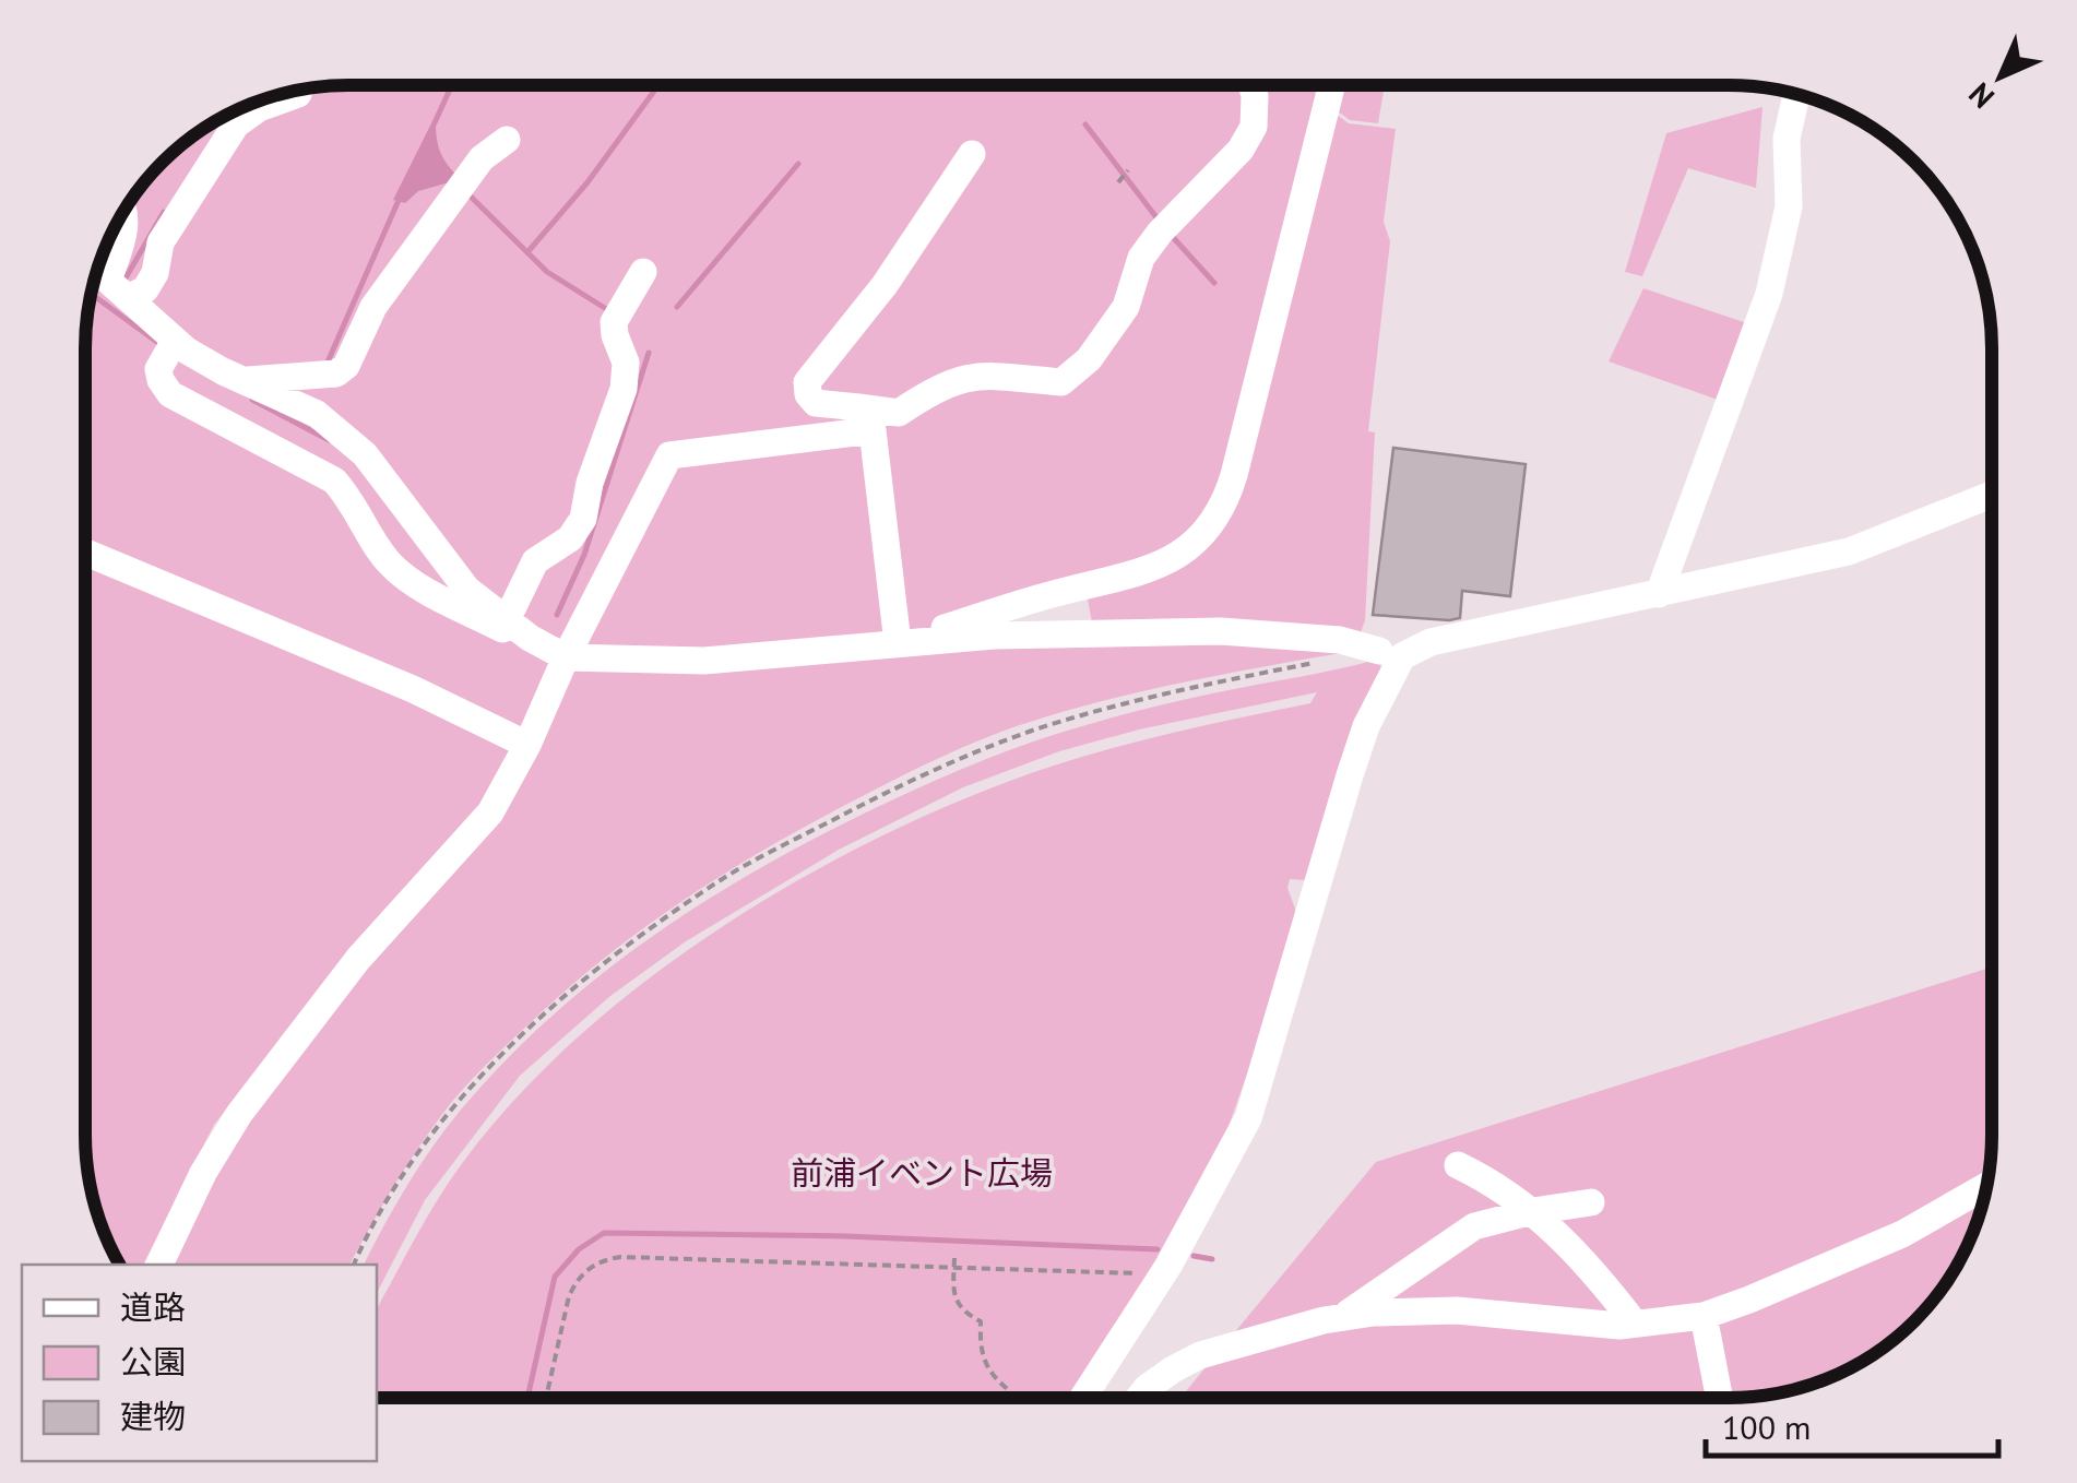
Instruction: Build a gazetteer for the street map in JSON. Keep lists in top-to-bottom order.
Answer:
{
  "parks": ["前浦イベント広場"],
  "legend": ["道路", "公園", "建物"],
  "scale_bar": "100 m",
  "north": "bottom left"
}
